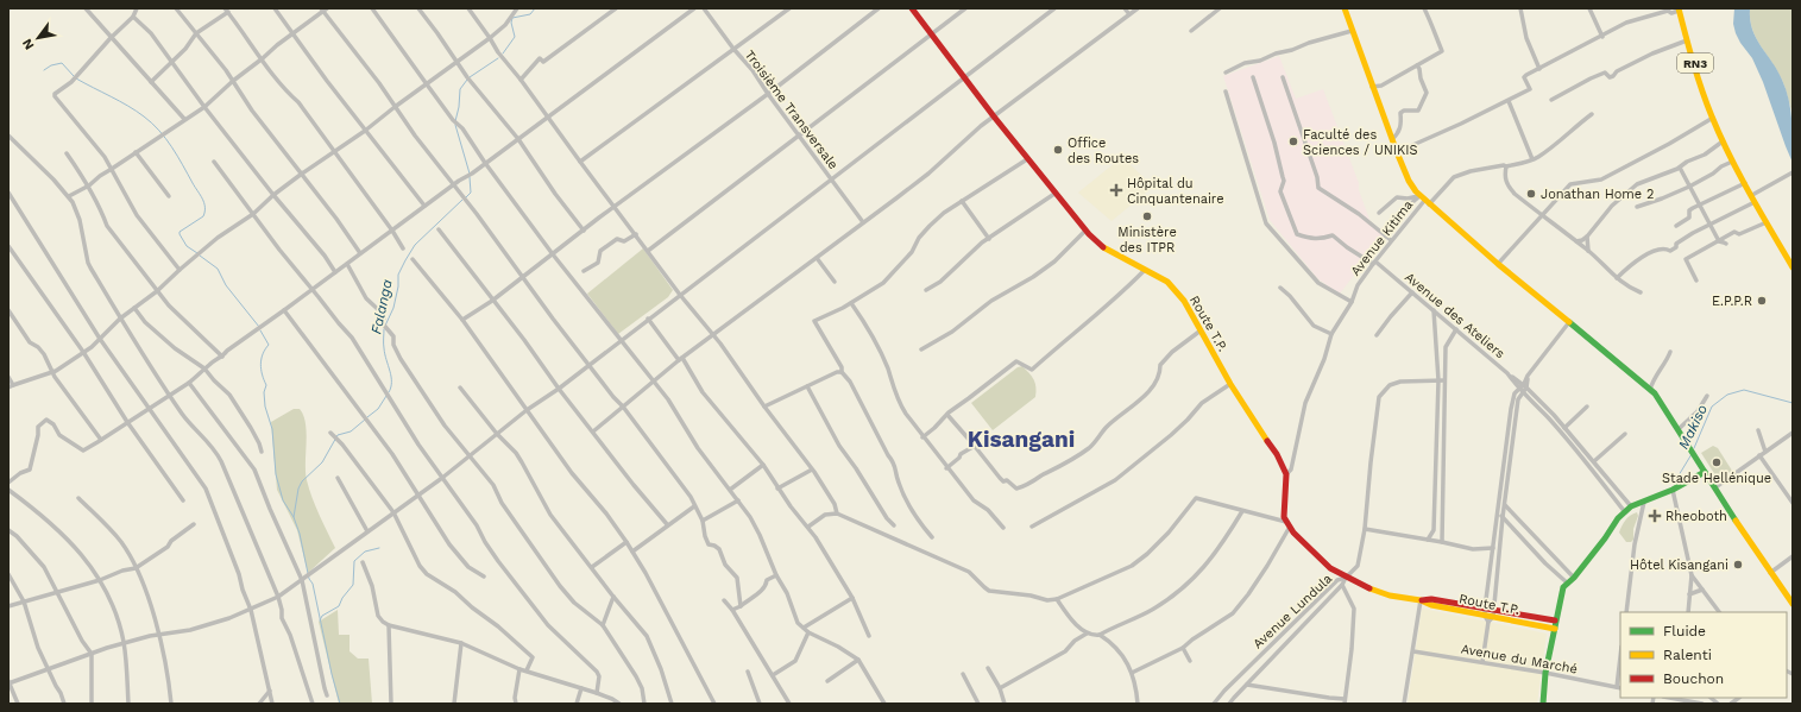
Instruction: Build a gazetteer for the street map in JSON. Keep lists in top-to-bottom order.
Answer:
{
  "streets": {
    "main road": ["RN3", "Route T.P."],
    "street": [
      "Troisième Transversale",
      "Avenue Kitima",
      "Avenue des Ateliers",
      "Avenue Lundula",
      "Avenue du Marché"
    ]
  },
  "crossings": [
    ["Avenue Kitima", "Avenue des Ateliers"],
    ["Avenue Kitima", "Route T.P."],
    ["Route T.P.", "Avenue Lundula"]
  ],
  "districts": ["Kisangani"],
  "water": ["Falanga", "Makiso"],
  "places": {
    "other": [
      "Faculté des Sciences / UNIKIS",
      "Office des Routes",
      "Jonathan Home 2",
      "Ministère des ITPR",
      "E.P.P.R",
      "Stade Hellénique",
      "Hôtel Kisangani"
    ],
    "health": ["Hôpital du Cinquantenaire", "Rheoboth"]
  },
  "legend": ["Fluide", "Ralenti", "Bouchon"],
  "north": "bottom left"
}
